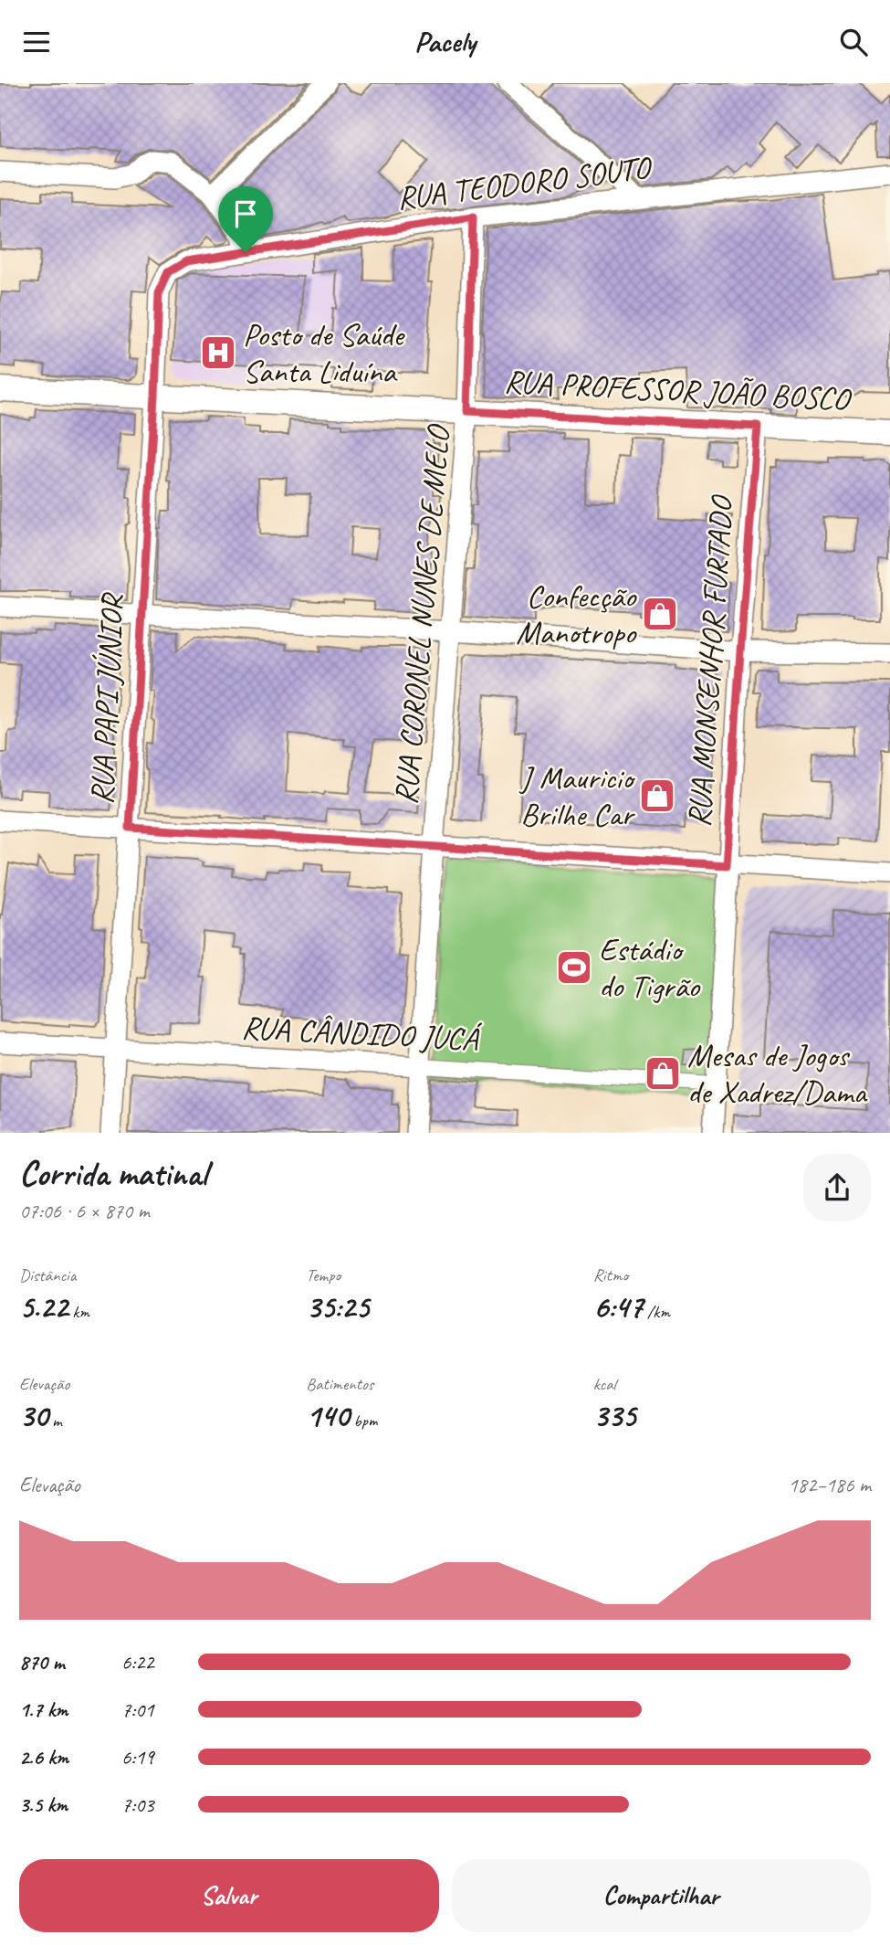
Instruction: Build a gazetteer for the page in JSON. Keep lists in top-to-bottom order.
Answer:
{
  "streets": {
    "street": [
      "RUA TEODORO SOUTO",
      "RUA PROFESSOR JOÃO BOSCO",
      "RUA CORONEL NUNES DE MELO",
      "RUA MONSENHOR FURTADO",
      "RUA PAPI JÚNIOR",
      "RUA CÂNDIDO JUCÁ"
    ]
  },
  "crossings": [
    ["RUA TEODORO SOUTO", "RUA CORONEL NUNES DE MELO"],
    ["RUA TEODORO SOUTO", "RUA PAPI JÚNIOR"],
    ["RUA PROFESSOR JOÃO BOSCO", "RUA CORONEL NUNES DE MELO"],
    ["RUA PROFESSOR JOÃO BOSCO", "RUA MONSENHOR FURTADO"],
    ["RUA PROFESSOR JOÃO BOSCO", "RUA PAPI JÚNIOR"],
    ["RUA CORONEL NUNES DE MELO", "RUA CÂNDIDO JUCÁ"],
    ["RUA MONSENHOR FURTADO", "RUA CÂNDIDO JUCÁ"],
    ["RUA PAPI JÚNIOR", "RUA CÂNDIDO JUCÁ"]
  ],
  "places": {
    "hospital": ["Posto de Saúde Santa Liduína"],
    "shop": ["Confecção Manotropo", "J Mauricio Brilhe Car", "Mesas de Jogos de Xadrez/Dama"],
    "sports": ["Estádio do Tigrão"]
  },
  "page": {
    "header": "Pacely",
    "heading": ["Corrida matinal", "07:06 · 6 × 870 m"],
    "stats": [
      ["Distância", "5.22 km"],
      ["Tempo", "35:25"],
      ["Ritmo", "6:47 /km"],
      ["Elevação", "30 m"],
      ["Batimentos", "140 bpm"],
      ["kcal", "335"]
    ],
    "chart": ["Elevação", "182–186 m"],
    "list": [
      {
        "name": "870 m",
        "note": "6:22"
      },
      {
        "name": "1.7 km",
        "note": "7:01"
      },
      {
        "name": "2.6 km",
        "note": "6:19"
      },
      {
        "name": "3.5 km",
        "note": "7:03"
      }
    ],
    "buttons": ["Salvar", "Compartilhar"]
  }
}
